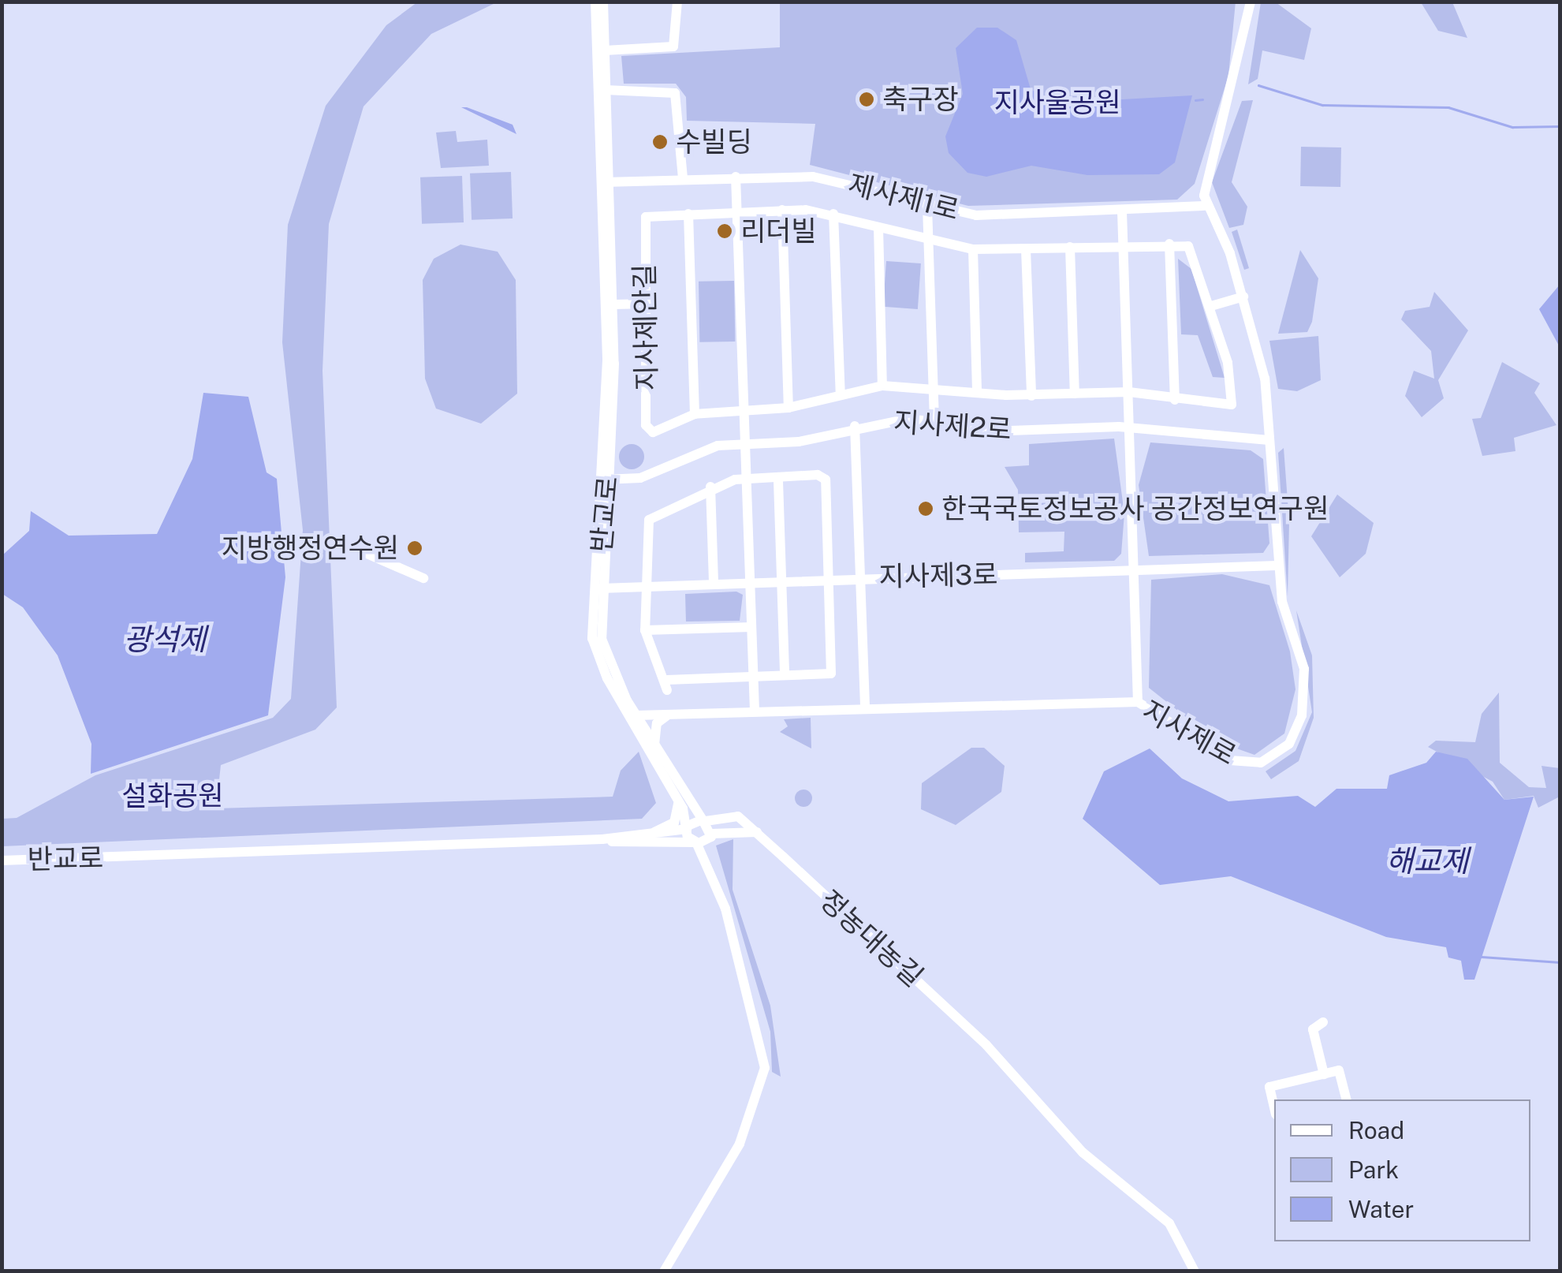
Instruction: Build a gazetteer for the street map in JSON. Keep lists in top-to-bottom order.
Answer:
{
  "streets": {
    "street": [
      "제사제1로",
      "지사제안길",
      "지사제2로",
      "반교로",
      "지사제3로",
      "지사제로",
      "정농대농길"
    ]
  },
  "crossings": [
    ["제사제1로", "반교로"],
    ["제사제1로", "지사제로"],
    ["지사제2로", "반교로"],
    ["지사제2로", "지사제로"],
    ["반교로", "지사제3로"],
    ["반교로", "지사제로"],
    ["반교로", "정농대농길"],
    ["지사제3로", "지사제로"]
  ],
  "water": ["광석제", "해교제"],
  "parks": ["지사울공원", "설화공원"],
  "places": [
    "축구장",
    "수빌딩",
    "리더빌",
    "한국국토정보공사 공간정보연구원",
    "지방행정연수원"
  ],
  "legend": ["Road", "Park", "Water"]
}
